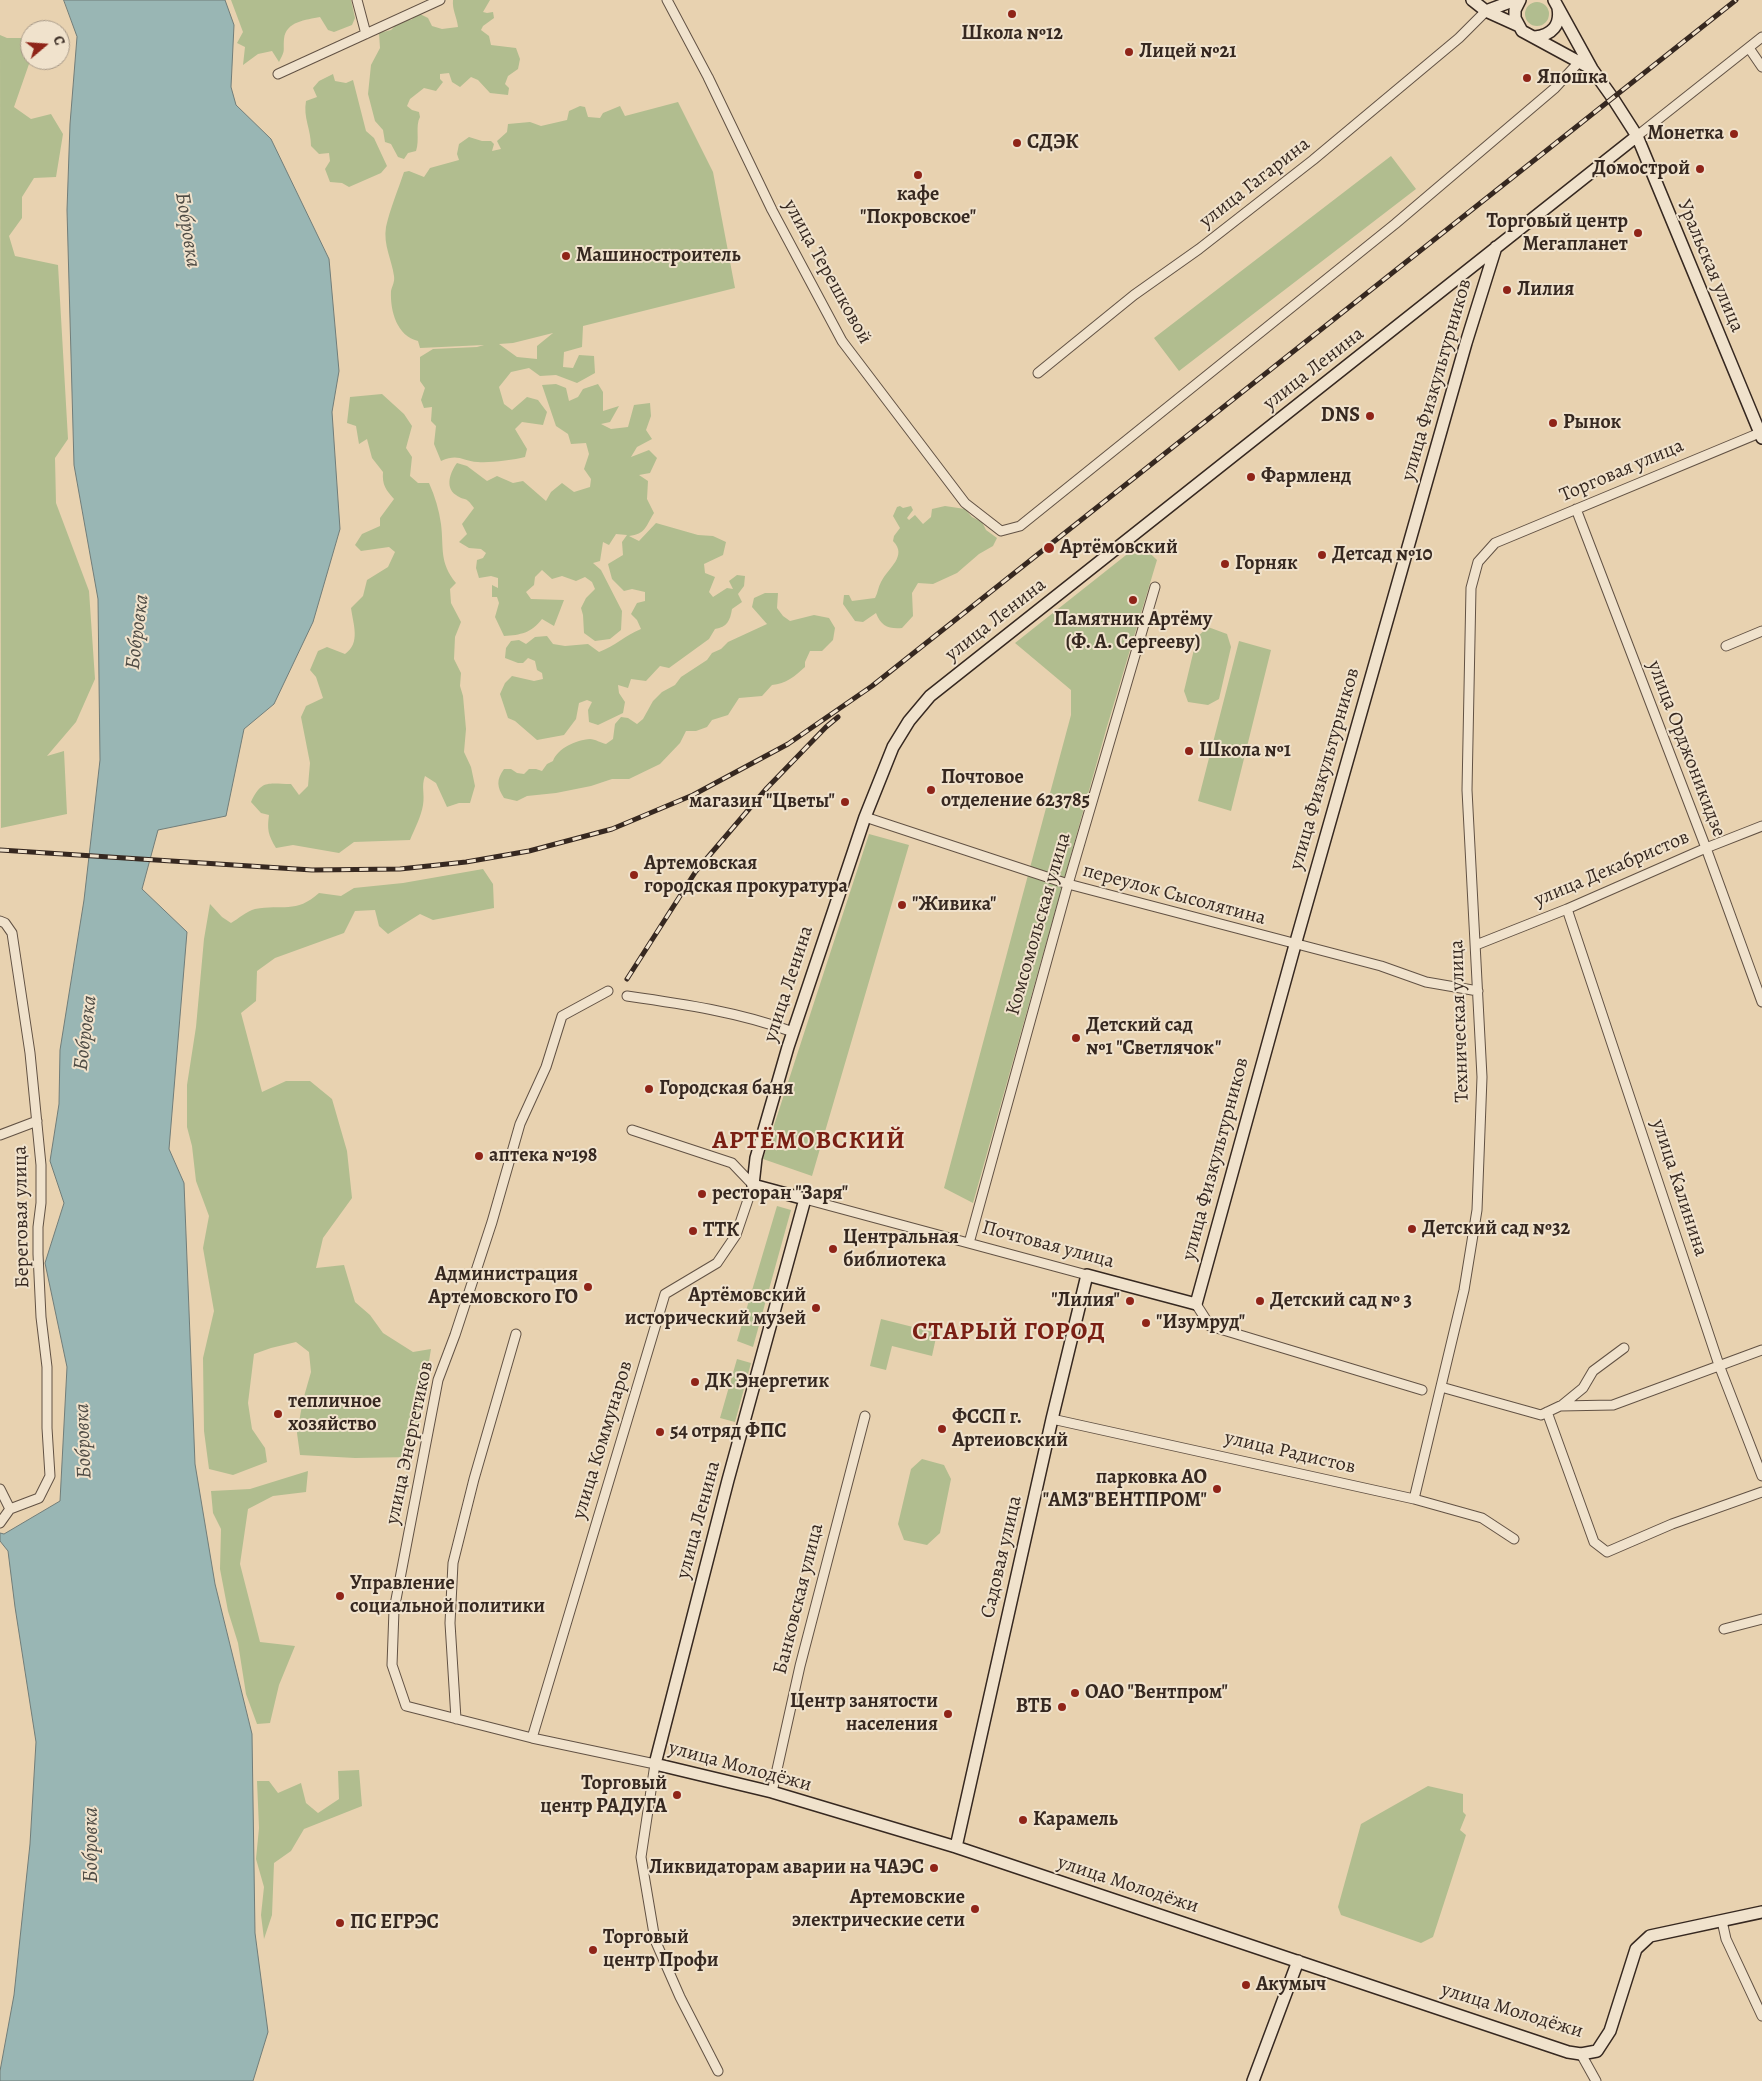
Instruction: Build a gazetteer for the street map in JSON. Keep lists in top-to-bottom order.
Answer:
{
  "streets": {
    "street": [
      "улица Гагарина",
      "Уральская улица",
      "улица Терешковой",
      "улица Ленина",
      "улица Физкультурников",
      "Торговая улица",
      "улица Орджоникидзе",
      "улица Декабристов",
      "переулок Сысолятина",
      "Комсомольская улица",
      "Техническая улица",
      "улица Калинина",
      "Береговая улица",
      "Почтовая улица",
      "улица Коммунаров",
      "улица Энергетиков",
      "улица Радистов",
      "Садовая улица",
      "Банковская улица",
      "улица Молодёжи"
    ]
  },
  "crossings": [
    ["Уральская улица", "улица Ленина"],
    ["Уральская улица", "Торговая улица"],
    ["улица Ленина", "улица Физкультурников"],
    ["улица Ленина", "переулок Сысолятина"],
    ["улица Ленина", "Почтовая улица"],
    ["улица Ленина", "улица Коммунаров"],
    ["улица Ленина", "улица Молодёжи"],
    ["улица Физкультурников", "переулок Сысолятина"],
    ["улица Физкультурников", "Почтовая улица"],
    ["Торговая улица", "улица Орджоникидзе"],
    ["Торговая улица", "Техническая улица"],
    ["улица Орджоникидзе", "улица Декабристов"],
    ["улица Декабристов", "Техническая улица"],
    ["улица Декабристов", "улица Калинина"],
    ["переулок Сысолятина", "Комсомольская улица"],
    ["переулок Сысолятина", "Техническая улица"],
    ["Комсомольская улица", "Почтовая улица"],
    ["Техническая улица", "улица Радистов"],
    ["Почтовая улица", "улица Коммунаров"],
    ["Почтовая улица", "Садовая улица"],
    ["улица Коммунаров", "улица Молодёжи"],
    ["улица Энергетиков", "улица Молодёжи"],
    ["улица Радистов", "Садовая улица"],
    ["Садовая улица", "улица Молодёжи"],
    ["Банковская улица", "улица Молодёжи"]
  ],
  "districts": ["АРТЁМОВСКИЙ", "СТАРЫЙ ГОРОД"],
  "water": ["Бобровка"],
  "places": [
    "Школа №12",
    "Лицей №21",
    "Япошка",
    "Монетка",
    "СДЭК",
    "Домострой",
    "кафе \"Покровское\"",
    "Торговый центр Мегапланет",
    "Машиностроитель",
    "Лилия",
    "DNS",
    "Рынок",
    "Фармленд",
    "Артёмовский",
    "Детсад №10",
    "Горняк",
    "Памятник Артёму (Ф. А. Сергееву)",
    "Школа №1",
    "Почтовое отделение 623785",
    "магазин \"Цветы\"",
    "Артемовская городская прокуратура",
    "\"Живика\"",
    "Детский сад №1 \"Светлячок\"",
    "Городская баня",
    "аптека №198",
    "ресторан \"Заря\"",
    "Детский сад №32",
    "ТТК",
    "Центральная библиотека",
    "Администрация Артемовского ГО",
    "\"Лилия\"",
    "Детский сад № 3",
    "Артёмовский исторический музей",
    "\"Изумруд\"",
    "ДК Энергетик",
    "тепличное хозяйство",
    "ФССП г. Артеиовский",
    "54 отряд ФПС",
    "парковка АО \"АМЗ\"ВЕНТПРОМ\"",
    "Управление социальной политики",
    "ОАО \"Вентпром\"",
    "ВТБ",
    "Центр занятости населения",
    "Торговый центр РАДУГА",
    "Карамель",
    "Ликвидаторам аварии на ЧАЭС",
    "Артемовские электрические сети",
    "ПС ЕГРЭС",
    "Торговый центр Профи",
    "Акумыч"
  ],
  "north": "right"
}
